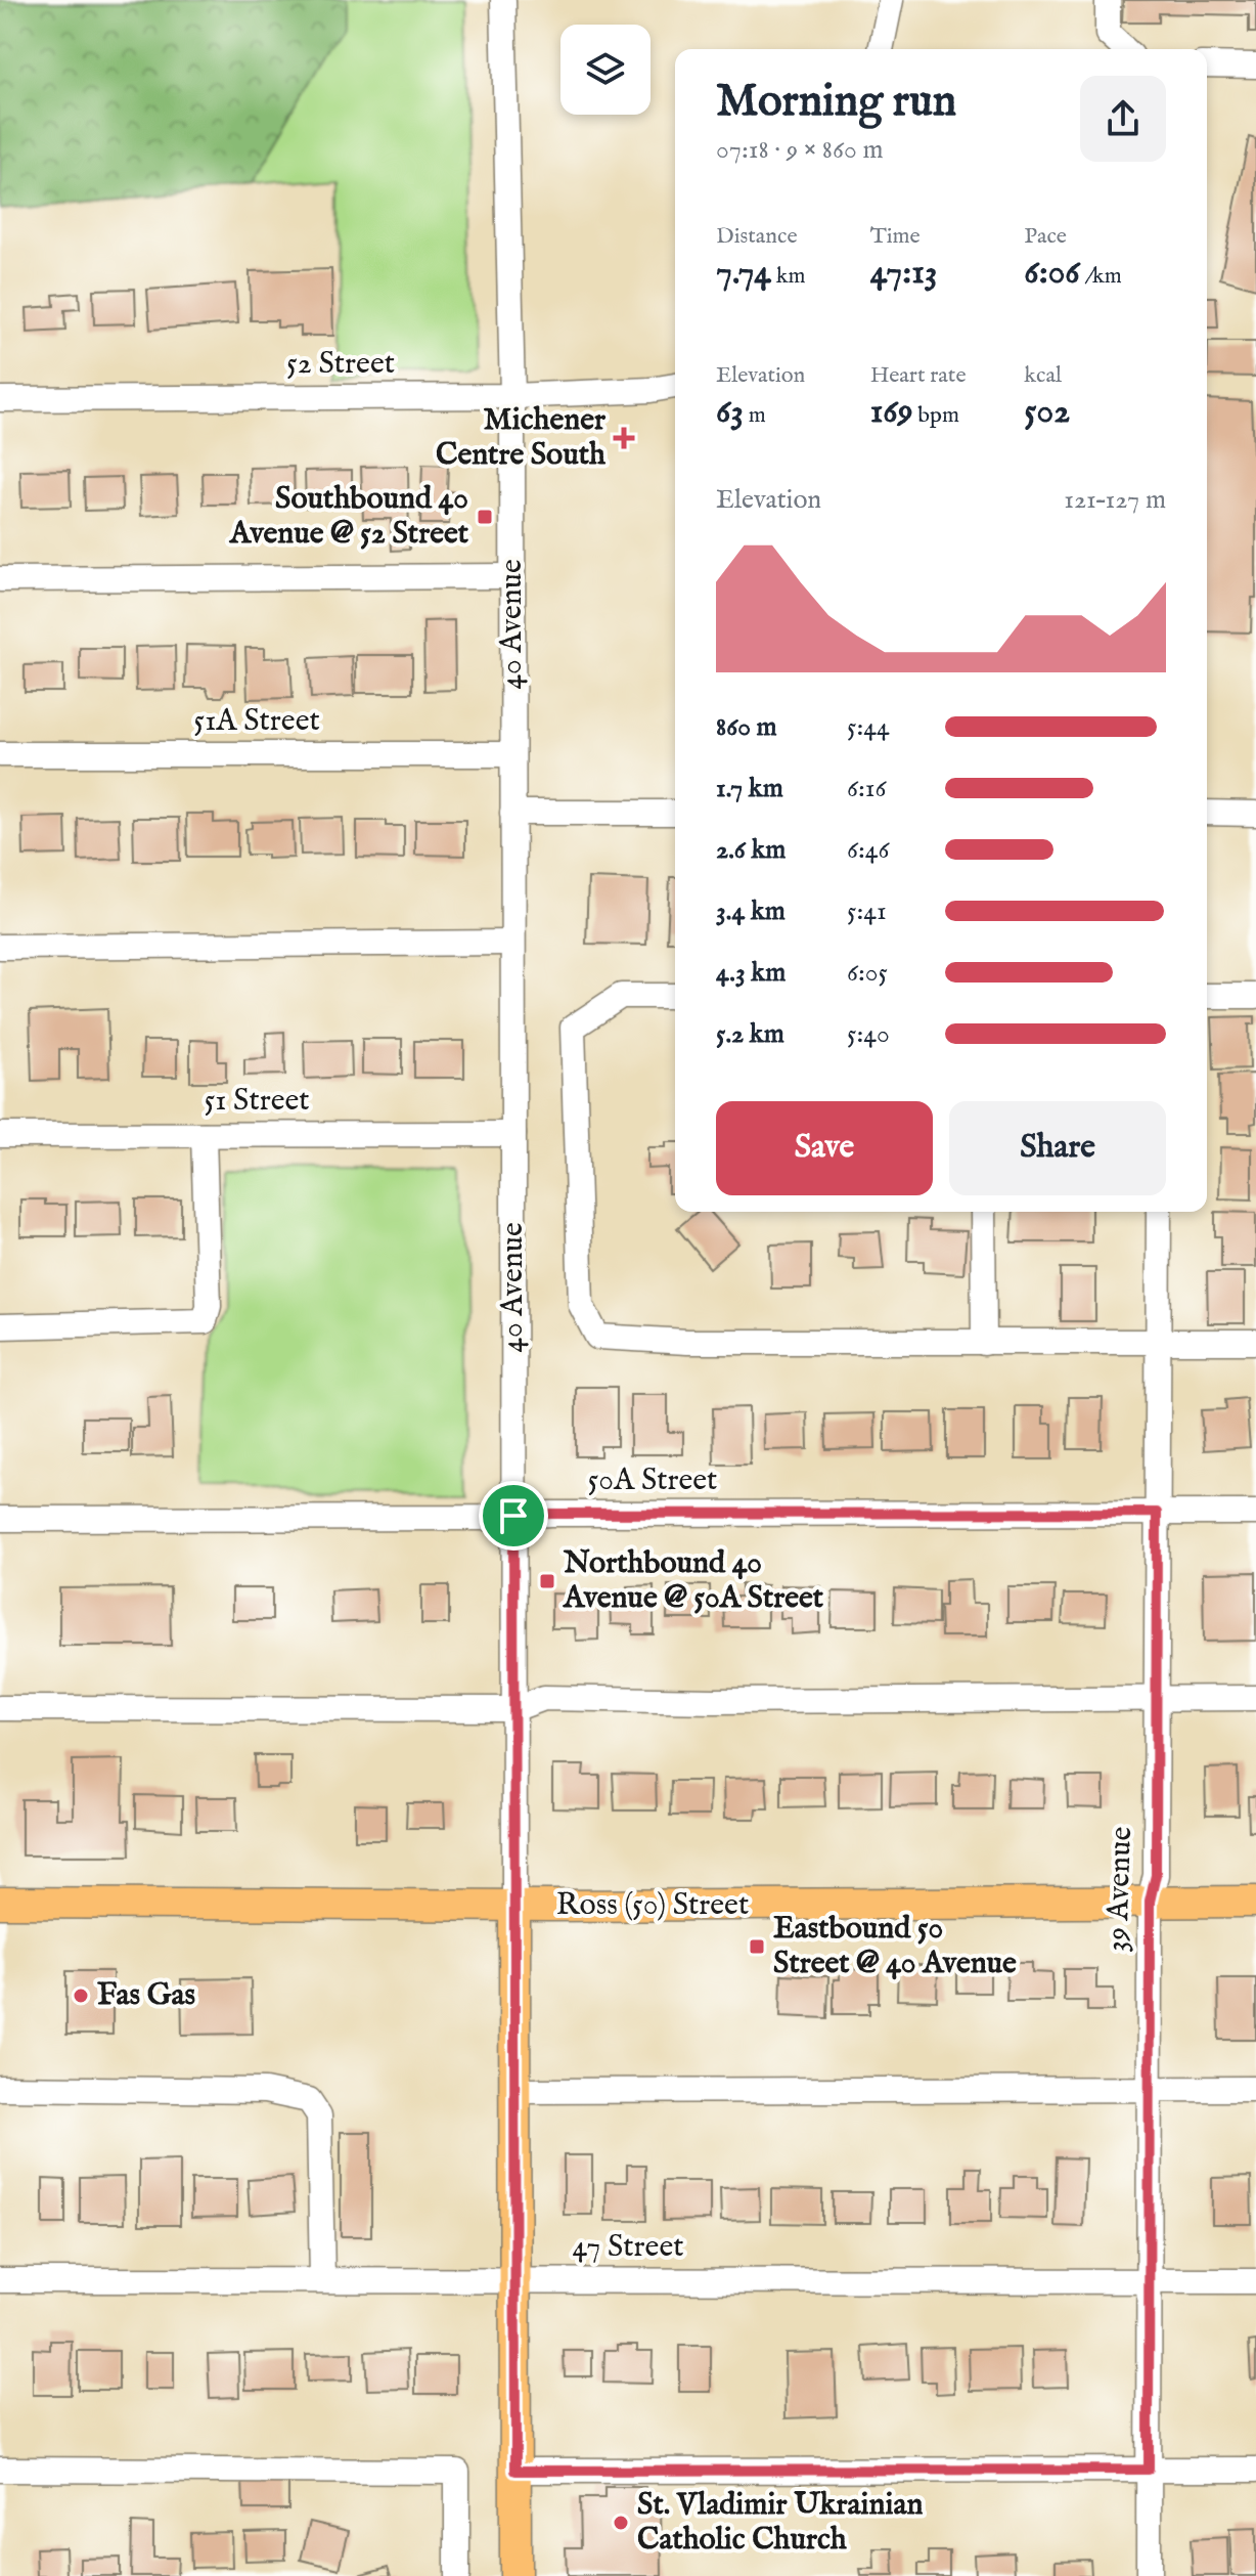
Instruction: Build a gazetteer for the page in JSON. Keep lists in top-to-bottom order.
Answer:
{
  "streets": {
    "main road": ["40 Avenue", "Ross (50) Street"],
    "street": [
      "52 Street",
      "51A Street",
      "51 Street",
      "50A Street",
      "39 Avenue",
      "47 Street"
    ]
  },
  "crossings": [
    ["52 Street", "40 Avenue"],
    ["40 Avenue", "51A Street"],
    ["40 Avenue", "51 Street"],
    ["40 Avenue", "50A Street"],
    ["40 Avenue", "Ross (50) Street"],
    ["40 Avenue", "47 Street"],
    ["50A Street", "39 Avenue"],
    ["39 Avenue", "Ross (50) Street"],
    ["39 Avenue", "47 Street"]
  ],
  "places": {
    "health": ["Michener Centre South"],
    "transit": ["Southbound 40 Avenue @ 52 Street", "Northbound 40 Avenue @ 50A Street", "Eastbound 50 Street @ 40 Avenue"],
    "other": ["Fas Gas", "St. Vladimir Ukrainian Catholic Church"]
  },
  "page": {
    "heading": ["Morning run", "07:18 · 9 × 860 m"],
    "stats": [
      ["Distance", "7.74 km"],
      ["Time", "47:13"],
      ["Pace", "6:06 /km"],
      ["Elevation", "63 m"],
      ["Heart rate", "169 bpm"],
      ["kcal", "502"]
    ],
    "chart": ["Elevation", "121–127 m"],
    "list": [
      {
        "name": "860 m",
        "note": "5:44"
      },
      {
        "name": "1.7 km",
        "note": "6:16"
      },
      {
        "name": "2.6 km",
        "note": "6:46"
      },
      {
        "name": "3.4 km",
        "note": "5:41"
      },
      {
        "name": "4.3 km",
        "note": "6:05"
      },
      {
        "name": "5.2 km",
        "note": "5:40"
      }
    ],
    "buttons": ["Save", "Share"]
  }
}
